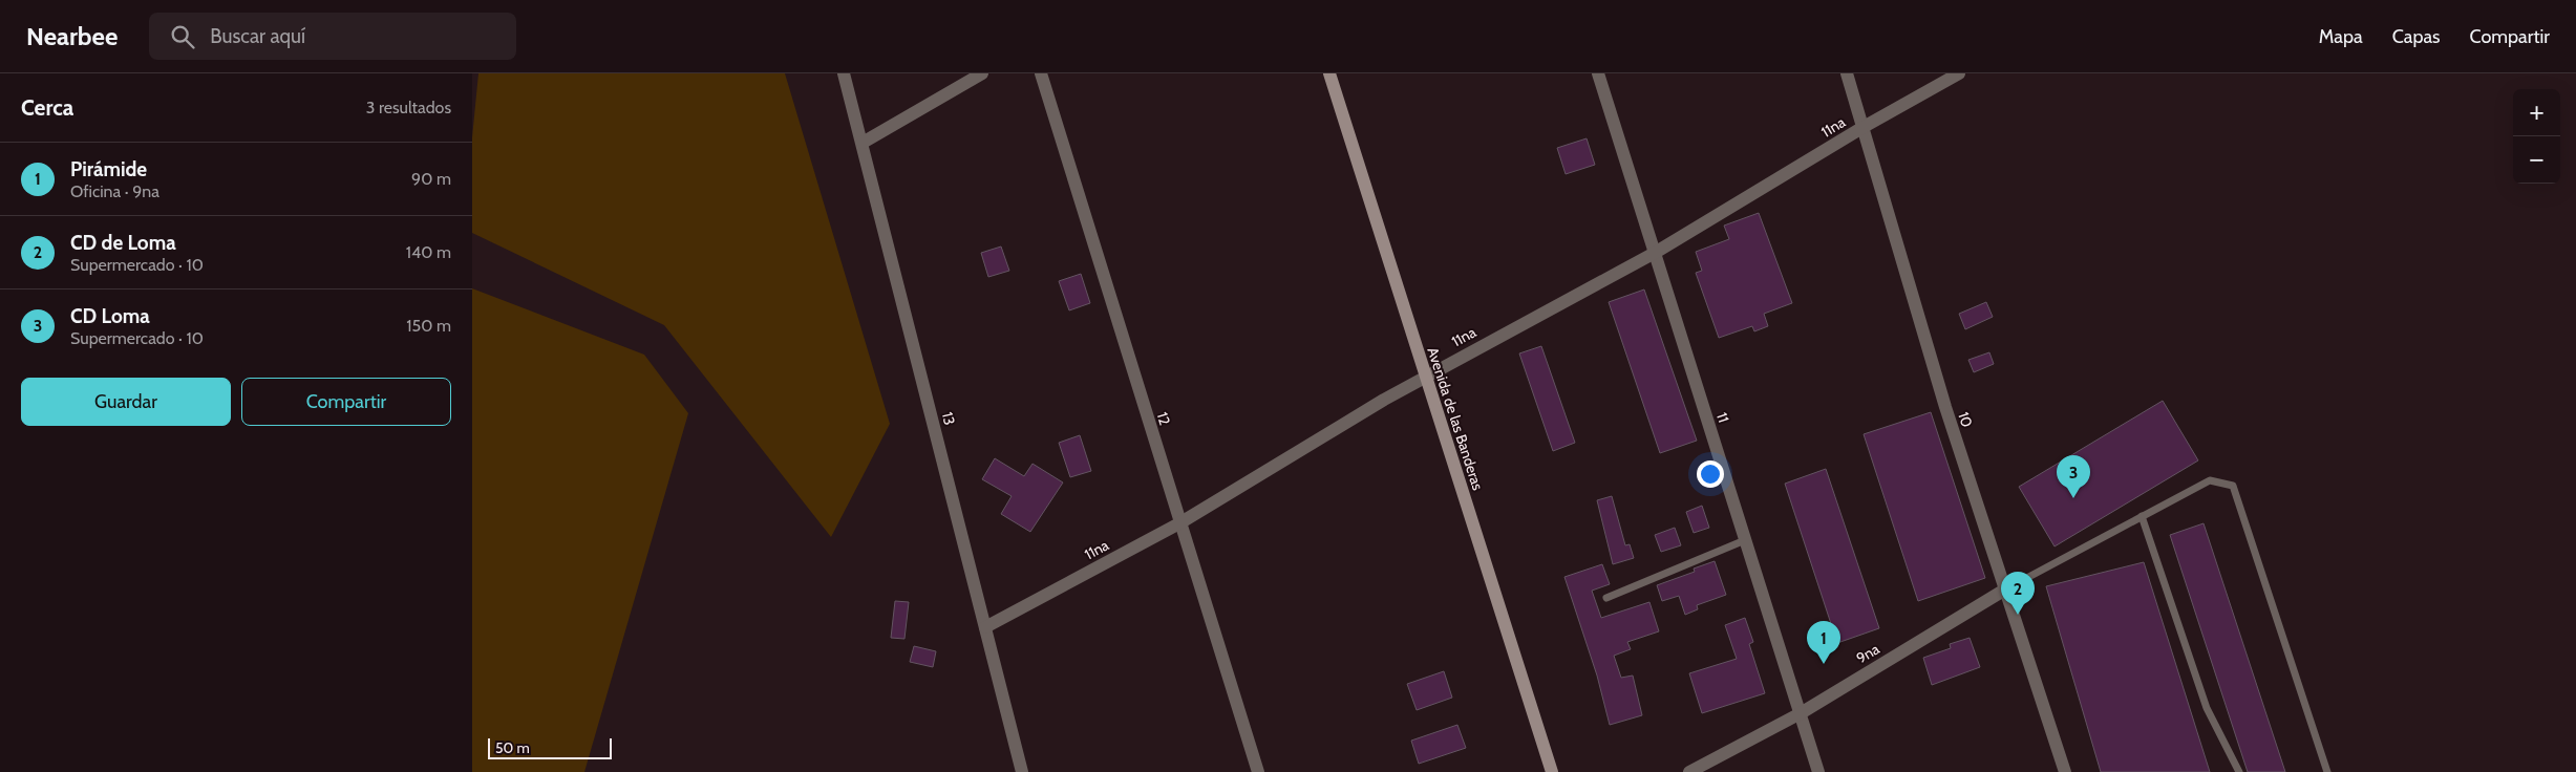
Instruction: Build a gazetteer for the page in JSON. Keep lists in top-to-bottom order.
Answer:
{
  "streets": {
    "street": [
      "11na",
      "11",
      "13",
      "12",
      "Avenida de las Banderas",
      "10",
      "9na"
    ]
  },
  "crossings": [
    ["11na", "11"],
    ["11na", "13"],
    ["11na", "12"],
    ["11na", "Avenida de las Banderas"],
    ["11na", "10"],
    ["11", "9na"],
    ["10", "9na"]
  ],
  "scale_bar": "50 m",
  "page": {
    "header": "Nearbee",
    "search": "Buscar aquí",
    "nav": ["Mapa", "Capas", "Compartir"],
    "heading": ["Cerca", "3 resultados"],
    "map_buttons": ["+", "−"],
    "list": [
      {
        "mark": "1",
        "name": "Pirámide",
        "note": "Oficina · 9na",
        "value": "90 m"
      },
      {
        "mark": "2",
        "name": "CD de Loma",
        "note": "Supermercado · 10",
        "value": "140 m"
      },
      {
        "mark": "3",
        "name": "CD Loma",
        "note": "Supermercado · 10",
        "value": "150 m"
      }
    ],
    "buttons": ["Guardar", "Compartir"],
    "pins": ["3", "2", "1"],
    "scale": "50 m"
  }
}
